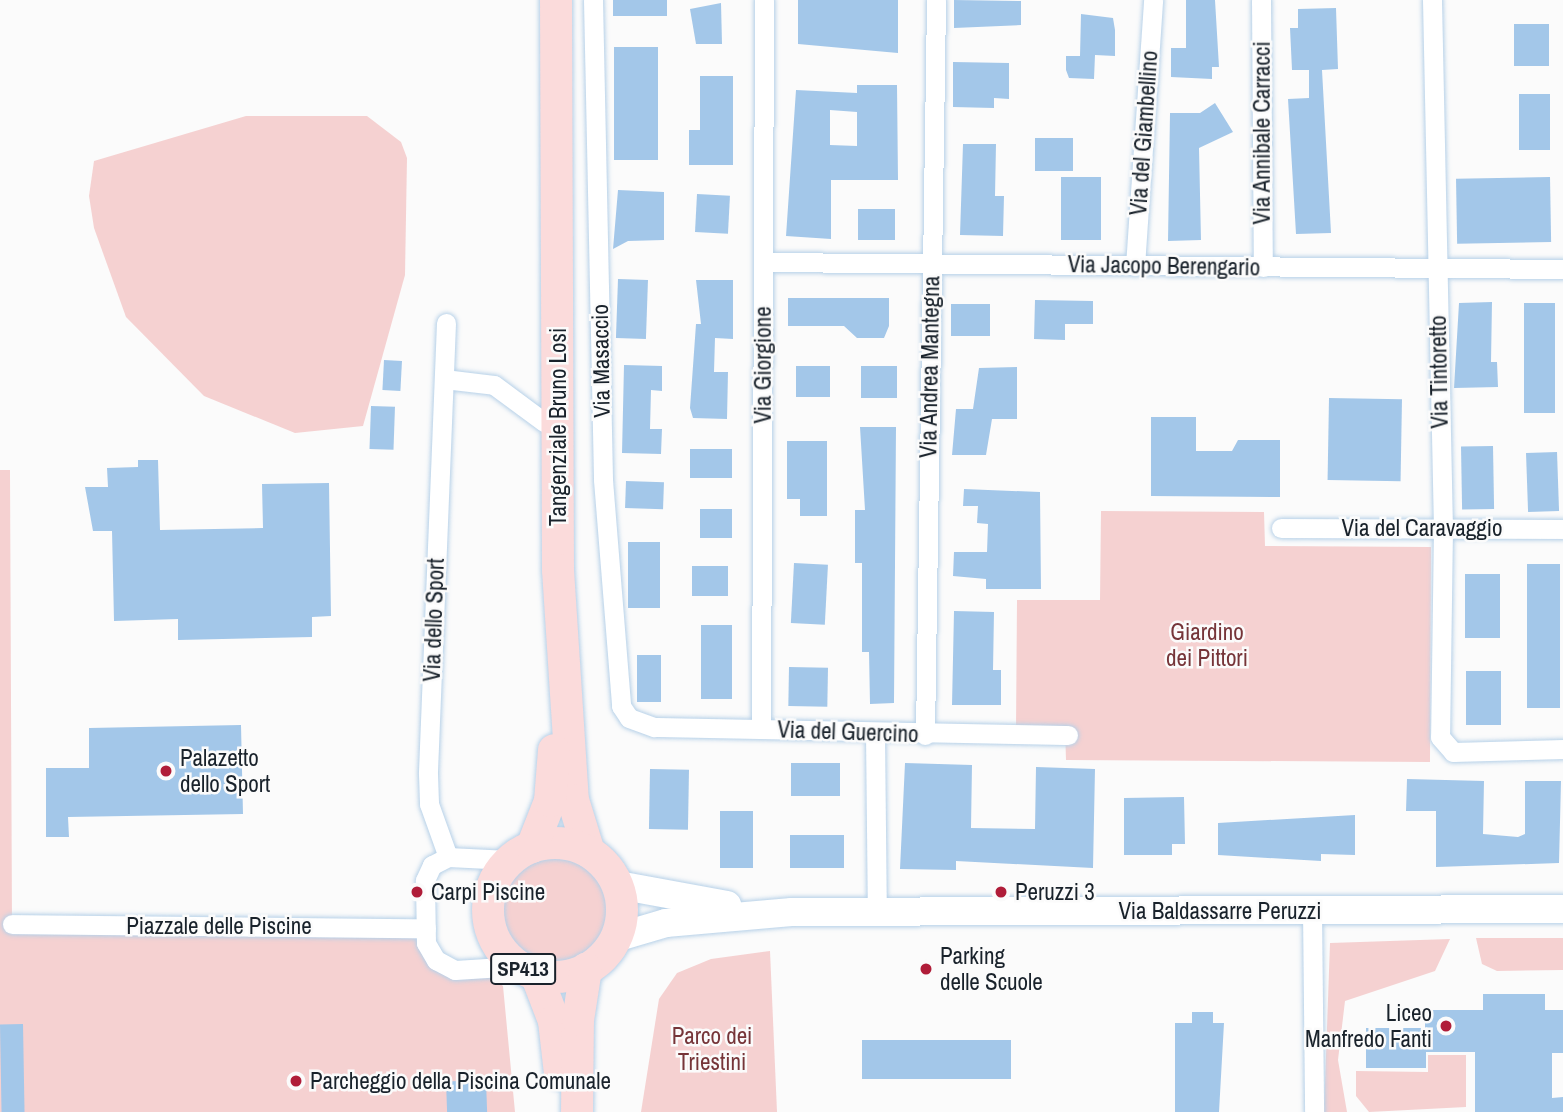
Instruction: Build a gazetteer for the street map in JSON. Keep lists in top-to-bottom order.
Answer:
{
  "streets": {
    "main road": ["Tangenziale Bruno Losi", "SP413"],
    "street": [
      "Via del Giambellino",
      "Via Annibale Carracci",
      "Via Jacopo Berengario",
      "Via Masaccio",
      "Via Giorgione",
      "Via Andrea Mantegna",
      "Via Tintoretto",
      "Via del Caravaggio",
      "Via dello Sport",
      "Via del Guercino",
      "Via Baldassarre Peruzzi",
      "Piazzale delle Piscine"
    ]
  },
  "crossings": [
    ["Via del Giambellino", "Via Jacopo Berengario"],
    ["Via Annibale Carracci", "Via Jacopo Berengario"],
    ["Via Jacopo Berengario", "Via Giorgione"],
    ["Via Jacopo Berengario", "Via Andrea Mantegna"],
    ["Via Jacopo Berengario", "Via Tintoretto"],
    ["Via Masaccio", "Via del Guercino"],
    ["Via Giorgione", "Via del Guercino"],
    ["Via Andrea Mantegna", "Via del Guercino"],
    ["Via Tintoretto", "Via del Caravaggio"],
    ["Tangenziale Bruno Losi", "Via Baldassarre Peruzzi"],
    ["Tangenziale Bruno Losi", "SP413"],
    ["Via Baldassarre Peruzzi", "SP413"]
  ],
  "parks": ["Giardino dei Pittori", "Parco dei Triestini"],
  "places": [
    "Palazetto dello Sport",
    "Carpi Piscine",
    "Peruzzi 3",
    "Parking delle Scuole",
    "Liceo Manfredo Fanti",
    "Parcheggio della Piscina Comunale"
  ]
}
